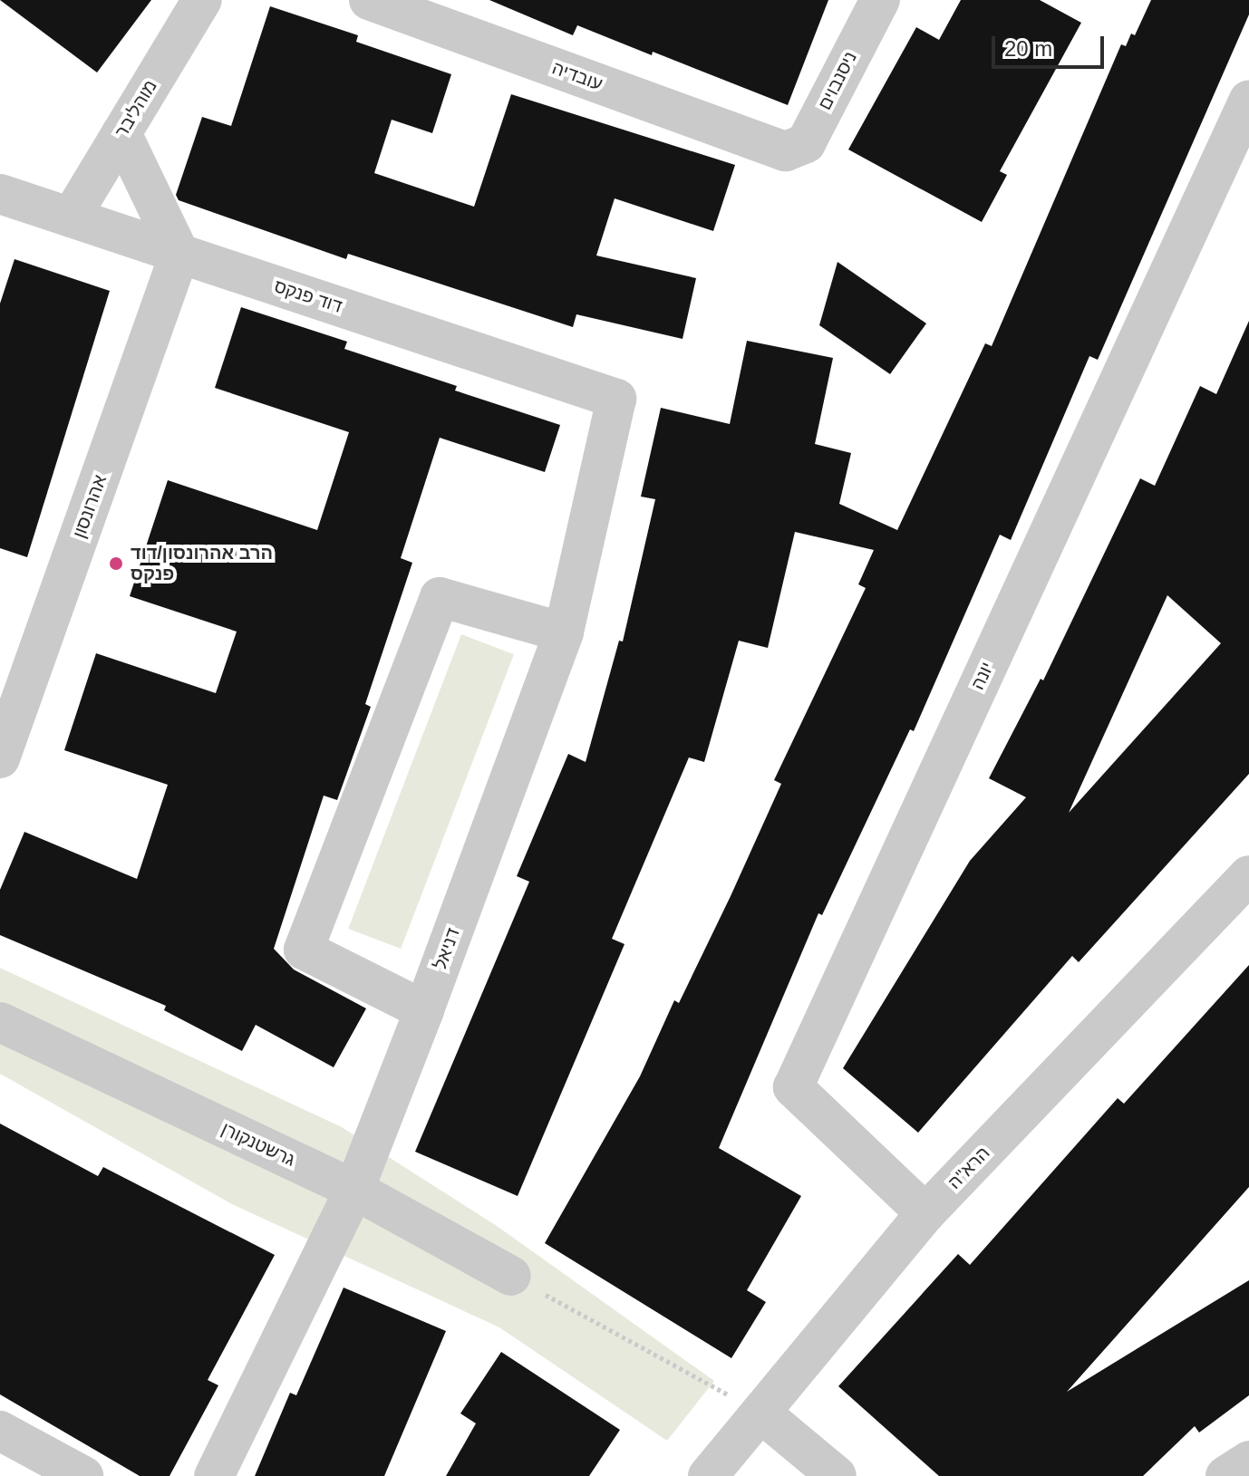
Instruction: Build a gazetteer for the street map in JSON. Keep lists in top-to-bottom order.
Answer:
{
  "streets": {
    "street": [
      "עובדיה",
      "ניסנבוים",
      "מוהליבר",
      "דוד פנקס",
      "אהרונסון",
      "יונה",
      "דניאל",
      "גרשטנקורן",
      "הרא\"ה"
    ]
  },
  "crossings": [
    ["עובדיה", "ניסנבוים"],
    ["מוהליבר", "דוד פנקס"],
    ["דוד פנקס", "אהרונסון"],
    ["דוד פנקס", "דניאל"],
    ["יונה", "הרא\"ה"],
    ["דניאל", "גרשטנקורן"]
  ],
  "places": ["הרב אהרונסון/דוד פנקס"],
  "scale_bar": "20 m"
}
